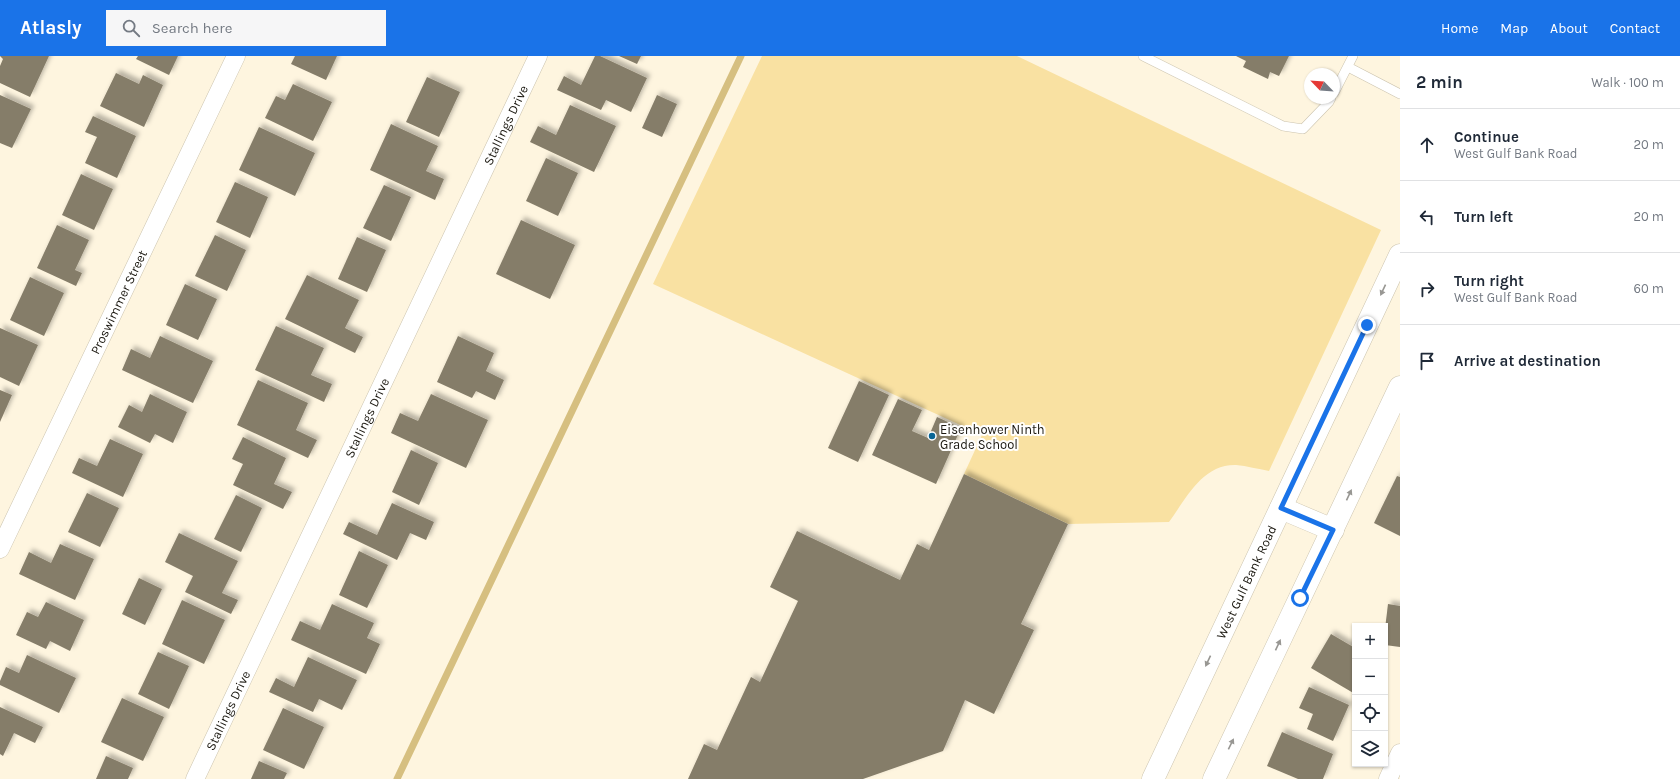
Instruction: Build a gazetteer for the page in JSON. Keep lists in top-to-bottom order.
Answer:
{
  "streets": {
    "main road": ["West Gulf Bank Road"],
    "street": ["Stallings Drive", "Proswimmer Street"]
  },
  "places": ["Eisenhower Ninth Grade School"],
  "north": "top left",
  "page": {
    "header": "Atlasly",
    "search": "Search here",
    "nav": [
      "Home",
      "Map",
      "About",
      "Contact"
    ],
    "heading": ["2 min", "Walk · 100 m"],
    "list": [
      ["Continue", "West Gulf Bank Road", "20 m"],
      ["Turn left", "20 m"],
      ["Turn right", "West Gulf Bank Road", "60 m"],
      "Arrive at destination"
    ],
    "map_buttons": ["+", "−"]
  }
}
